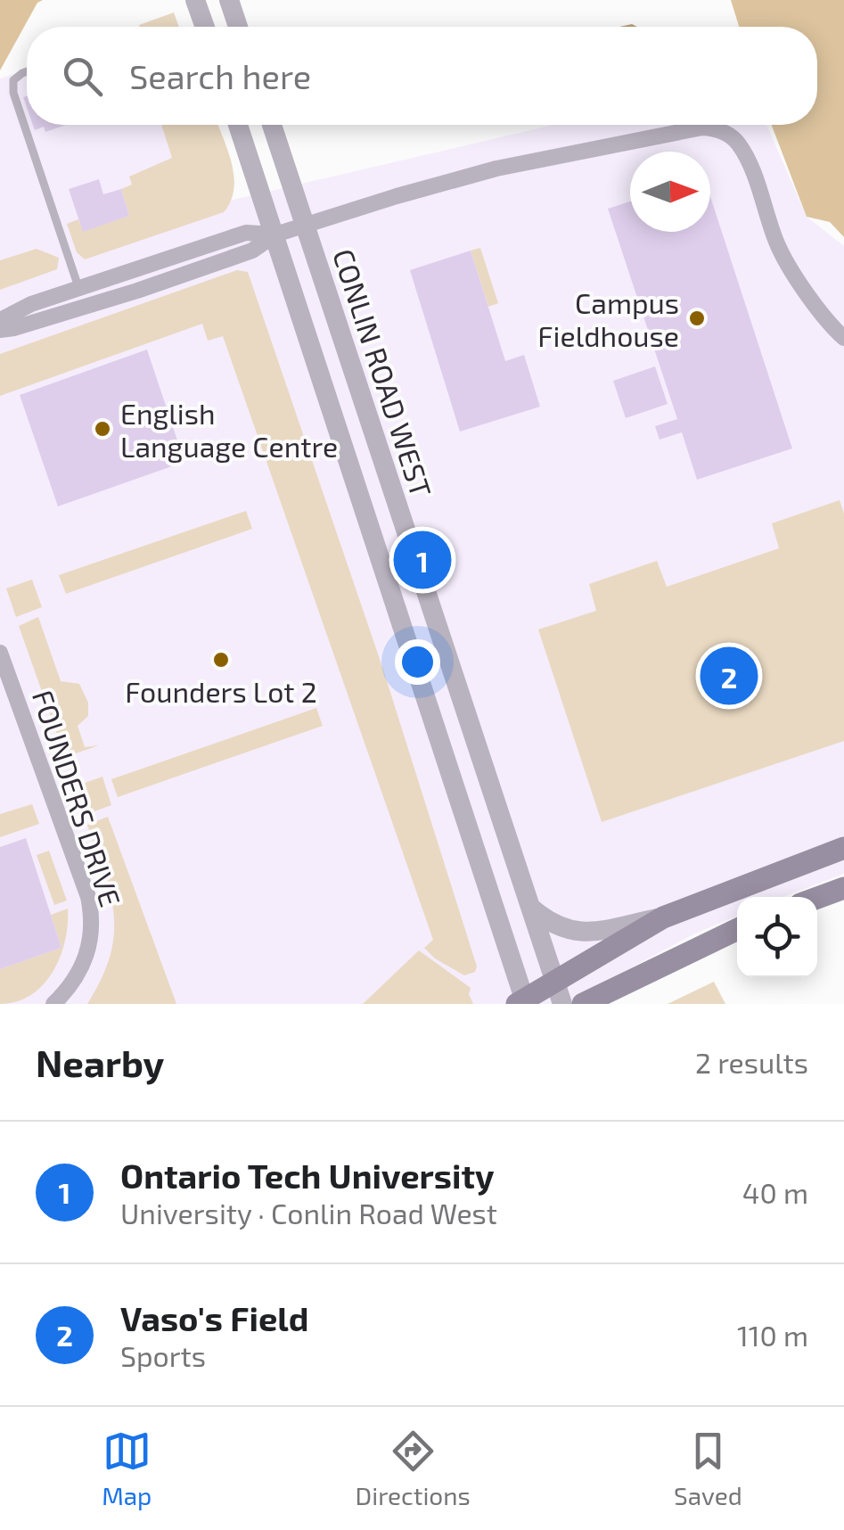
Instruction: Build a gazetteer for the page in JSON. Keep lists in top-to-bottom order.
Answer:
{
  "streets": {
    "street": ["CONLIN ROAD WEST", "FOUNDERS DRIVE"]
  },
  "places": ["Campus Fieldhouse", "English Language Centre", "Founders Lot 2"],
  "north": "right",
  "page": {
    "search": "Search here",
    "pins": ["1", "2"],
    "heading": ["Nearby", "2 results"],
    "list": [
      {
        "mark": "1",
        "name": "Ontario Tech University",
        "note": "University · Conlin Road West",
        "value": "40 m"
      },
      {
        "mark": "2",
        "name": "Vaso's Field",
        "note": "Sports",
        "value": "110 m"
      }
    ],
    "nav": ["Map", "Directions", "Saved"]
  }
}
